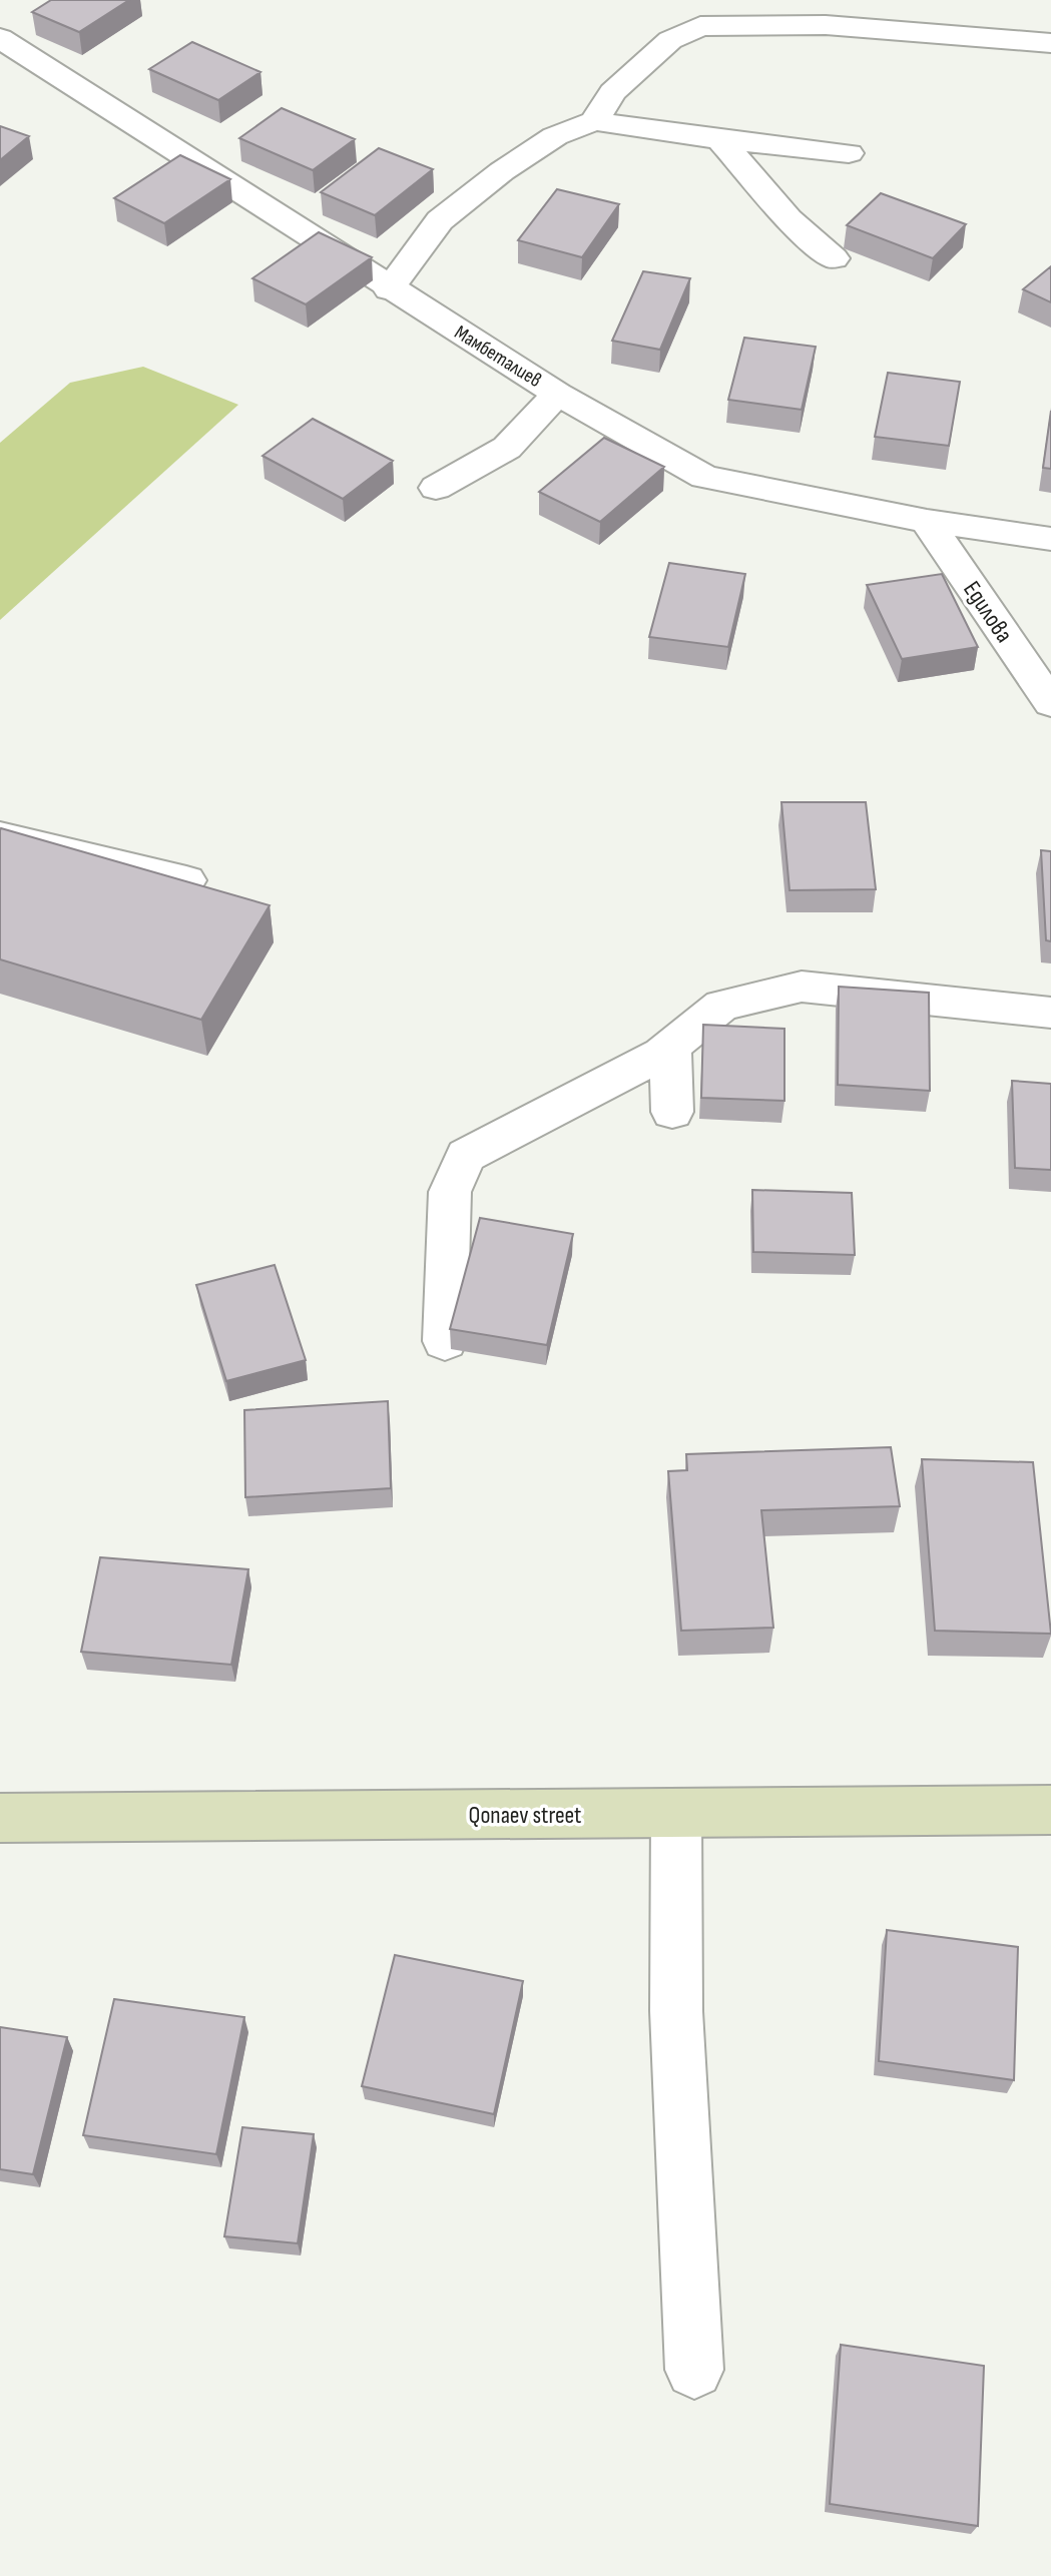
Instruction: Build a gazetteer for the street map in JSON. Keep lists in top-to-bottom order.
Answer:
{
  "streets": {
    "main road": ["Qonaev street"],
    "street": ["Мамбеталиев", "Едилова"]
  },
  "crossings": [
    ["Мамбеталиев", "Едилова"]
  ]
}
